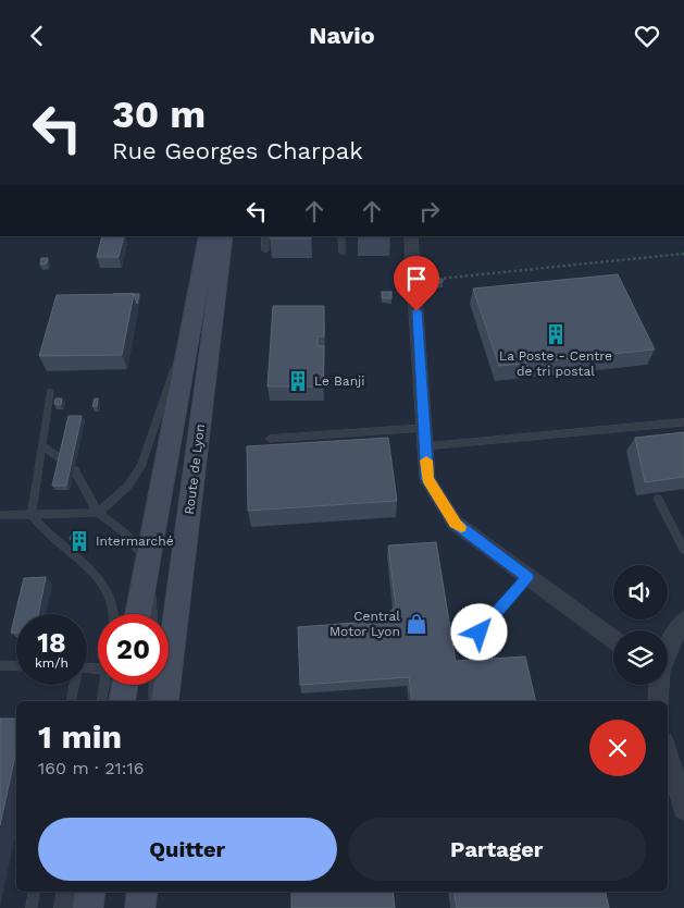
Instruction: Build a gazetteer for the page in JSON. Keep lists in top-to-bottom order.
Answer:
{
  "streets": {
    "main road": ["Route de Lyon"]
  },
  "places": {
    "building": ["La Poste - Centre de tri postal", "Le Banji", "Intermarché"],
    "shop": ["Central Motor Lyon"]
  },
  "page": {
    "header": "Navio",
    "turn": ["30 m", "Rue Georges Charpak"],
    "speed": "18 km/h",
    "limit": "20",
    "heading": ["1 min", "160 m · 21:16"],
    "buttons": ["Quitter", "Partager"]
  }
}
